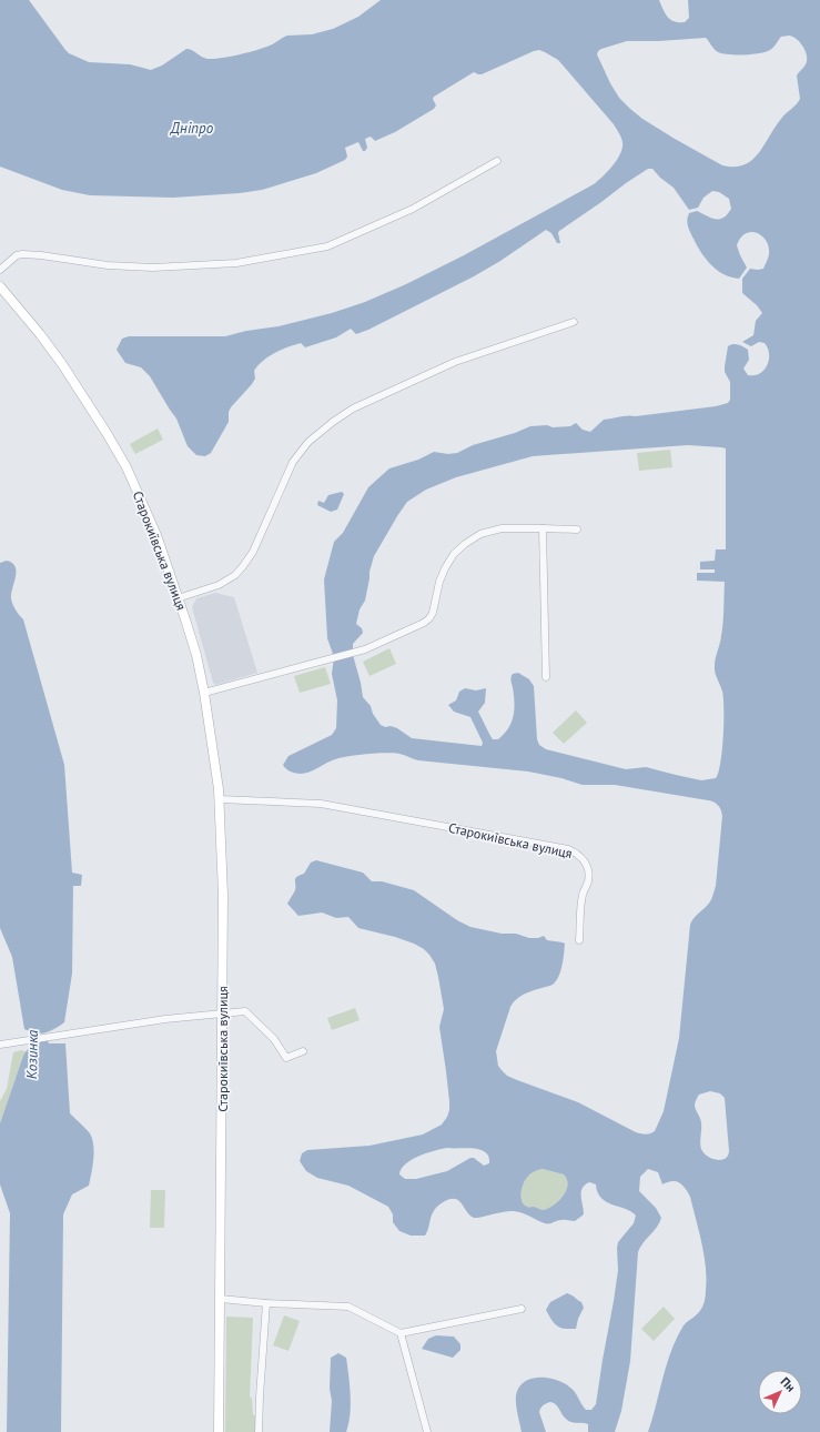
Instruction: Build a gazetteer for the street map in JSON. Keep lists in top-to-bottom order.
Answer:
{
  "streets": {
    "street": ["Старокиївська вулиця"]
  },
  "water": ["Дніпро", "Козинка"],
  "north": "top right"
}
